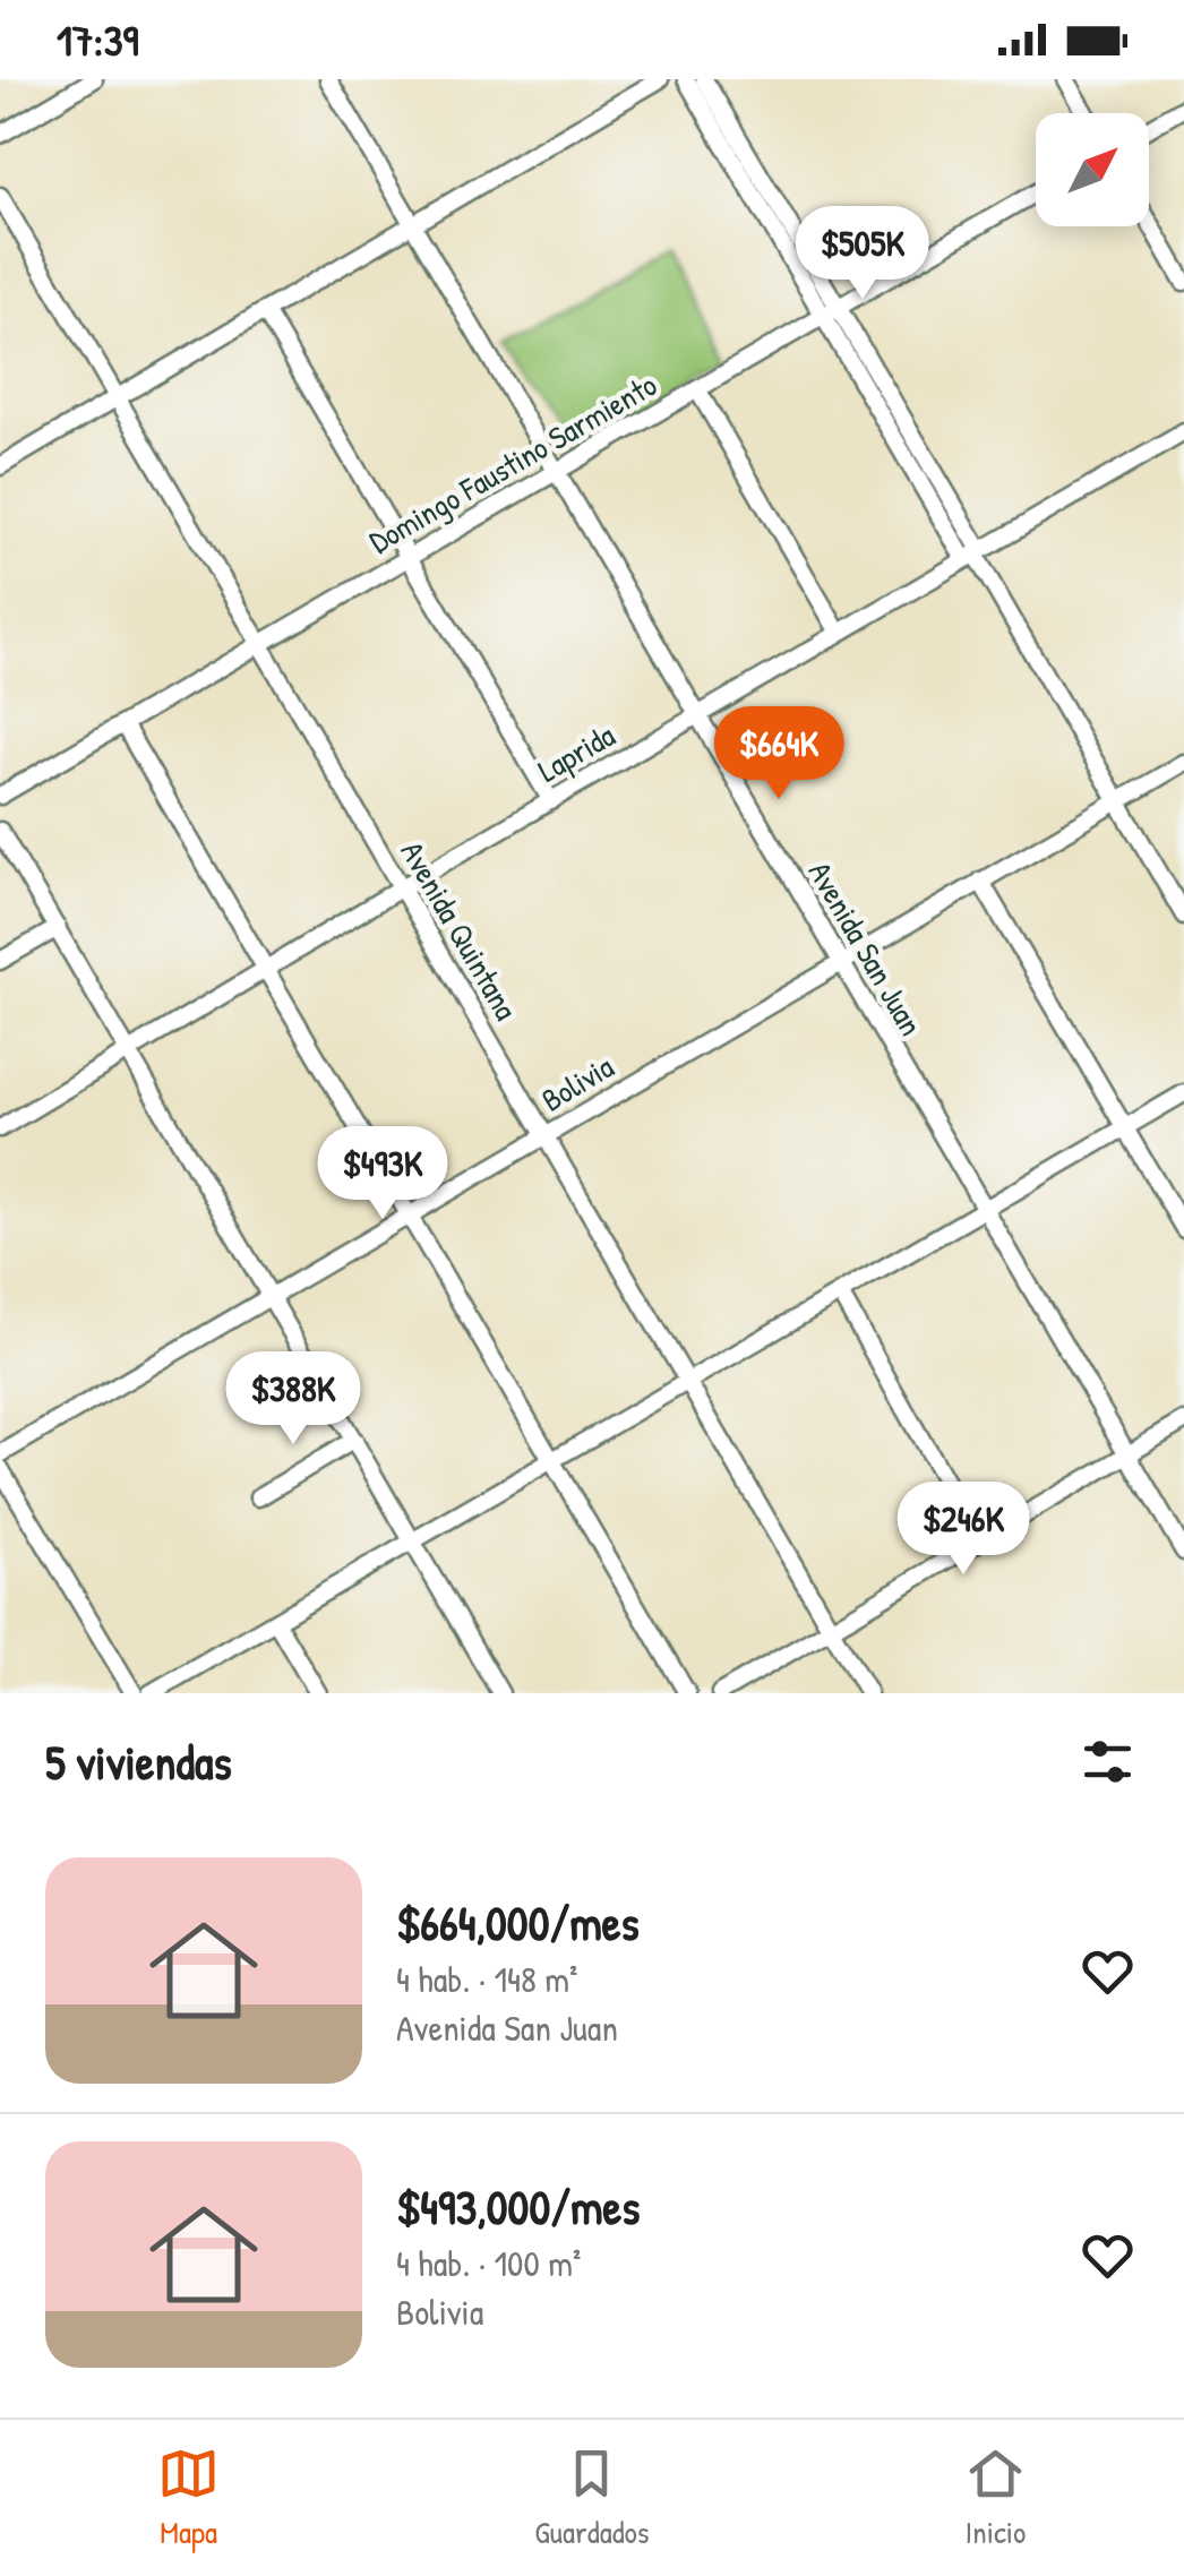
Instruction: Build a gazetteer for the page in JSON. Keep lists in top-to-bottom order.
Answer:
{
  "streets": {
    "street": [
      "Domingo Faustino Sarmiento",
      "Laprida",
      "Avenida Quintana",
      "Avenida San Juan",
      "Bolivia"
    ]
  },
  "crossings": [
    ["Domingo Faustino Sarmiento", "Avenida Quintana"],
    ["Domingo Faustino Sarmiento", "Avenida San Juan"],
    ["Laprida", "Avenida Quintana"],
    ["Laprida", "Avenida San Juan"],
    ["Avenida Quintana", "Bolivia"],
    ["Avenida San Juan", "Bolivia"]
  ],
  "north": "top right",
  "page": {
    "status": "17:39",
    "price": [
      "$505K",
      "$664K",
      "$493K",
      "$388K",
      "$246K"
    ],
    "heading": "5 viviendas",
    "list": [
      {
        "name": "$664,000/mes",
        "note": "4 hab. · 148 m² · Avenida San Juan"
      },
      {
        "name": "$493,000/mes",
        "note": "4 hab. · 100 m² · Bolivia"
      }
    ],
    "tabs": ["Mapa", "Guardados", "Inicio"]
  }
}
